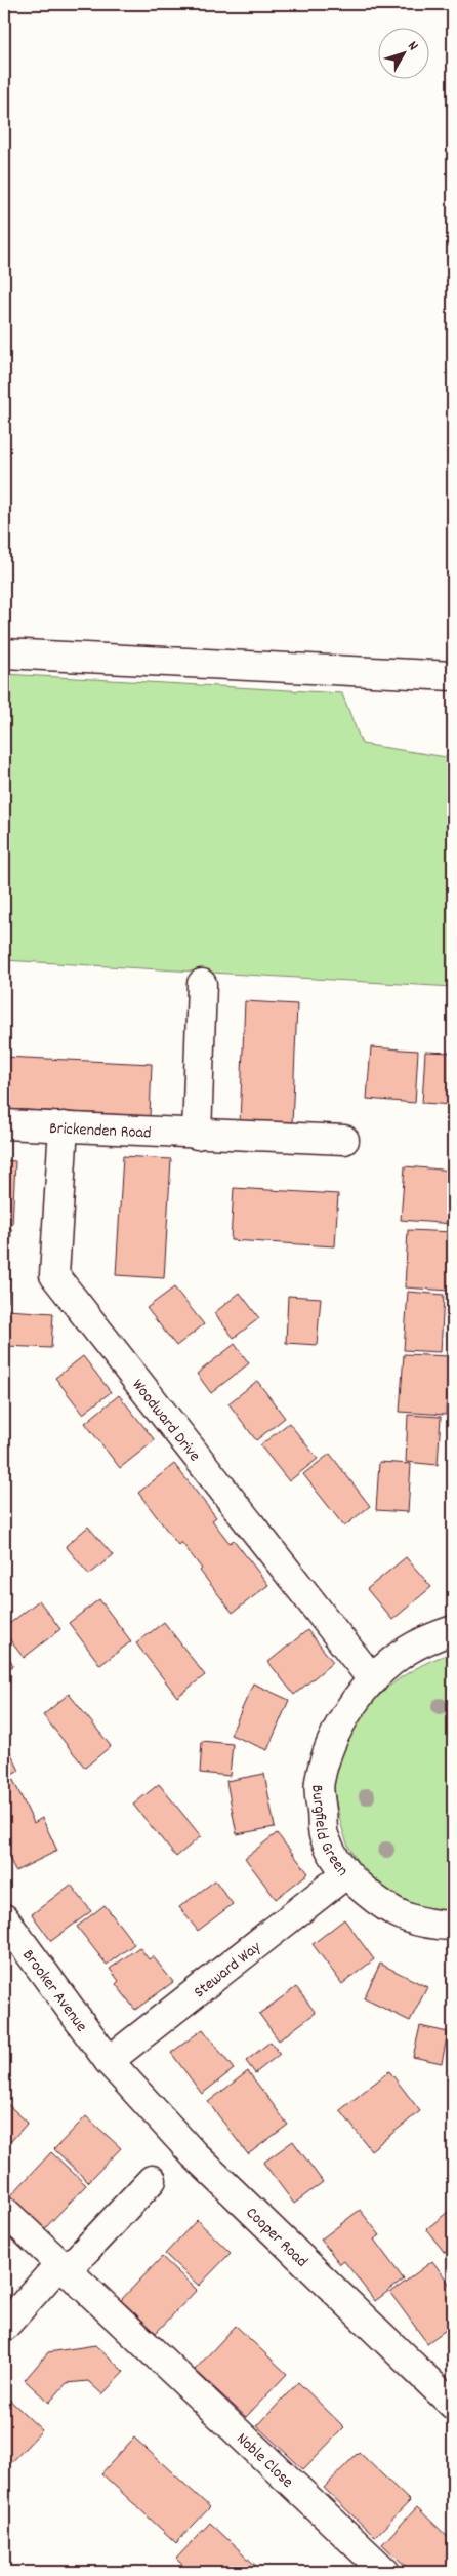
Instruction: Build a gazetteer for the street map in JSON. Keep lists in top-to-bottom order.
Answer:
{
  "streets": {
    "street": [
      "Brickenden Road",
      "Woodward Drive",
      "Burgfield Green",
      "Steward Way",
      "Brooker Avenue",
      "Cooper Road",
      "Noble Close"
    ]
  },
  "crossings": [
    ["Brickenden Road", "Woodward Drive"],
    ["Woodward Drive", "Burgfield Green"],
    ["Burgfield Green", "Steward Way"],
    ["Steward Way", "Brooker Avenue"],
    ["Steward Way", "Cooper Road"],
    ["Brooker Avenue", "Cooper Road"]
  ],
  "north": "top right"
}
